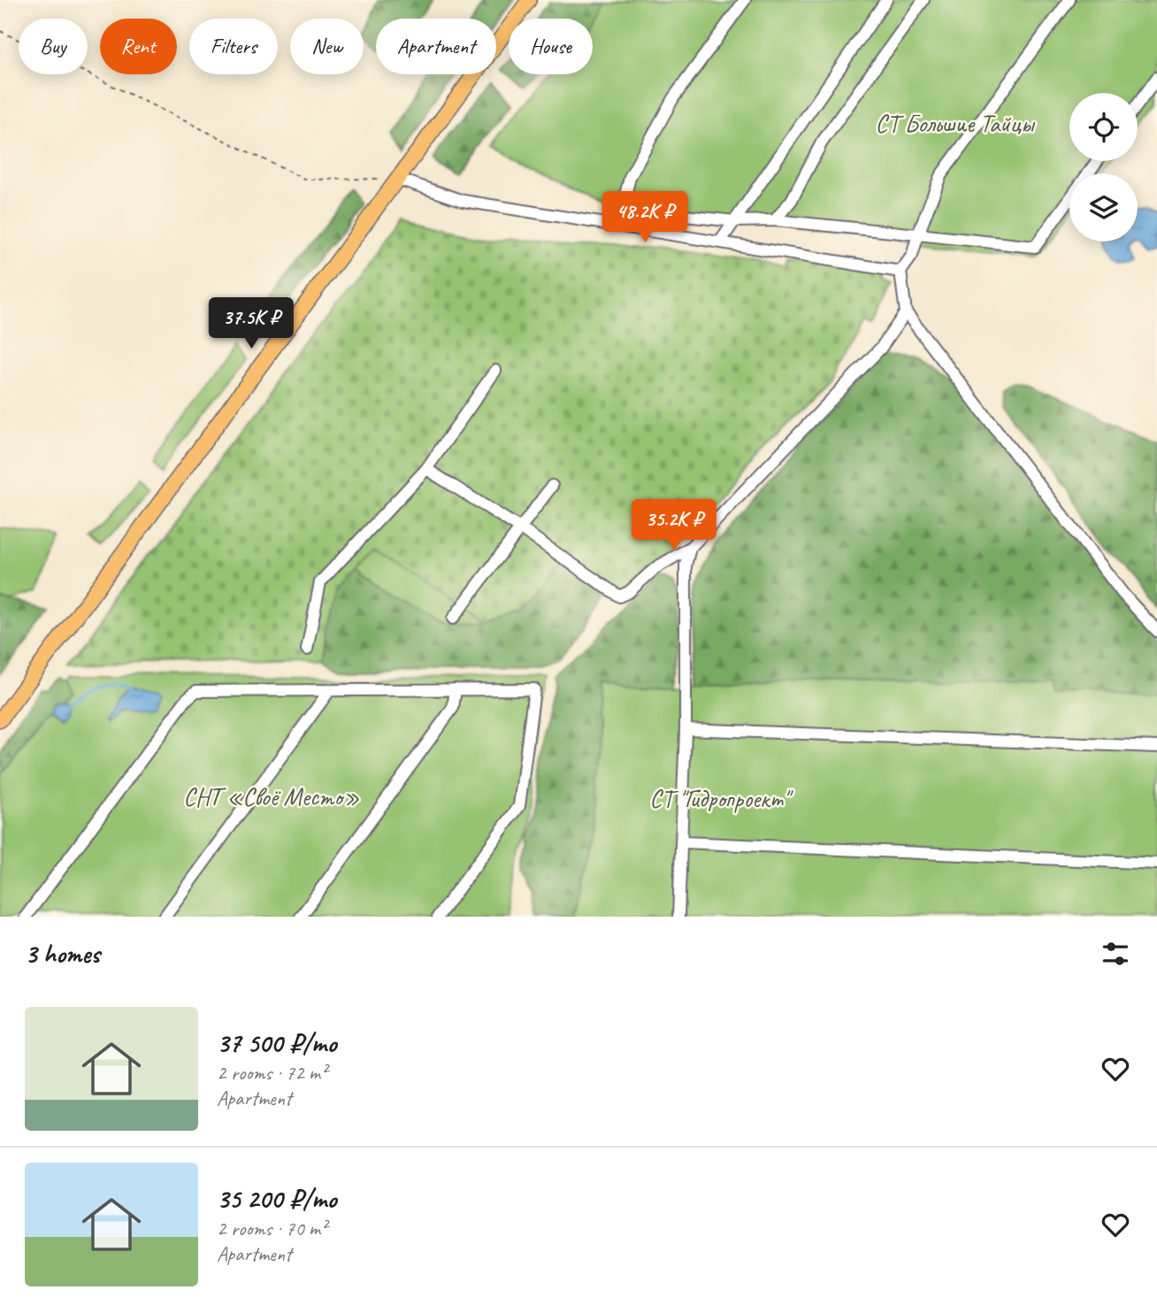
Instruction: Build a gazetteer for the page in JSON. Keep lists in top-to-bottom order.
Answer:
{
  "parks": ["СТ Большие Тайцы", "СНТ «Своё Место»", "СТ \"Гидропроект\""],
  "page": {
    "chip": [
      "Buy",
      "Rent",
      "Filters",
      "New",
      "Apartment",
      "House"
    ],
    "price": ["48.2K ₽", "37.5K ₽", "35.2K ₽"],
    "heading": "3 homes",
    "list": [
      {
        "name": "37 500 ₽/mo",
        "note": "2 rooms · 72 m² · Apartment"
      },
      {
        "name": "35 200 ₽/mo",
        "note": "2 rooms · 70 m² · Apartment"
      }
    ]
  }
}
